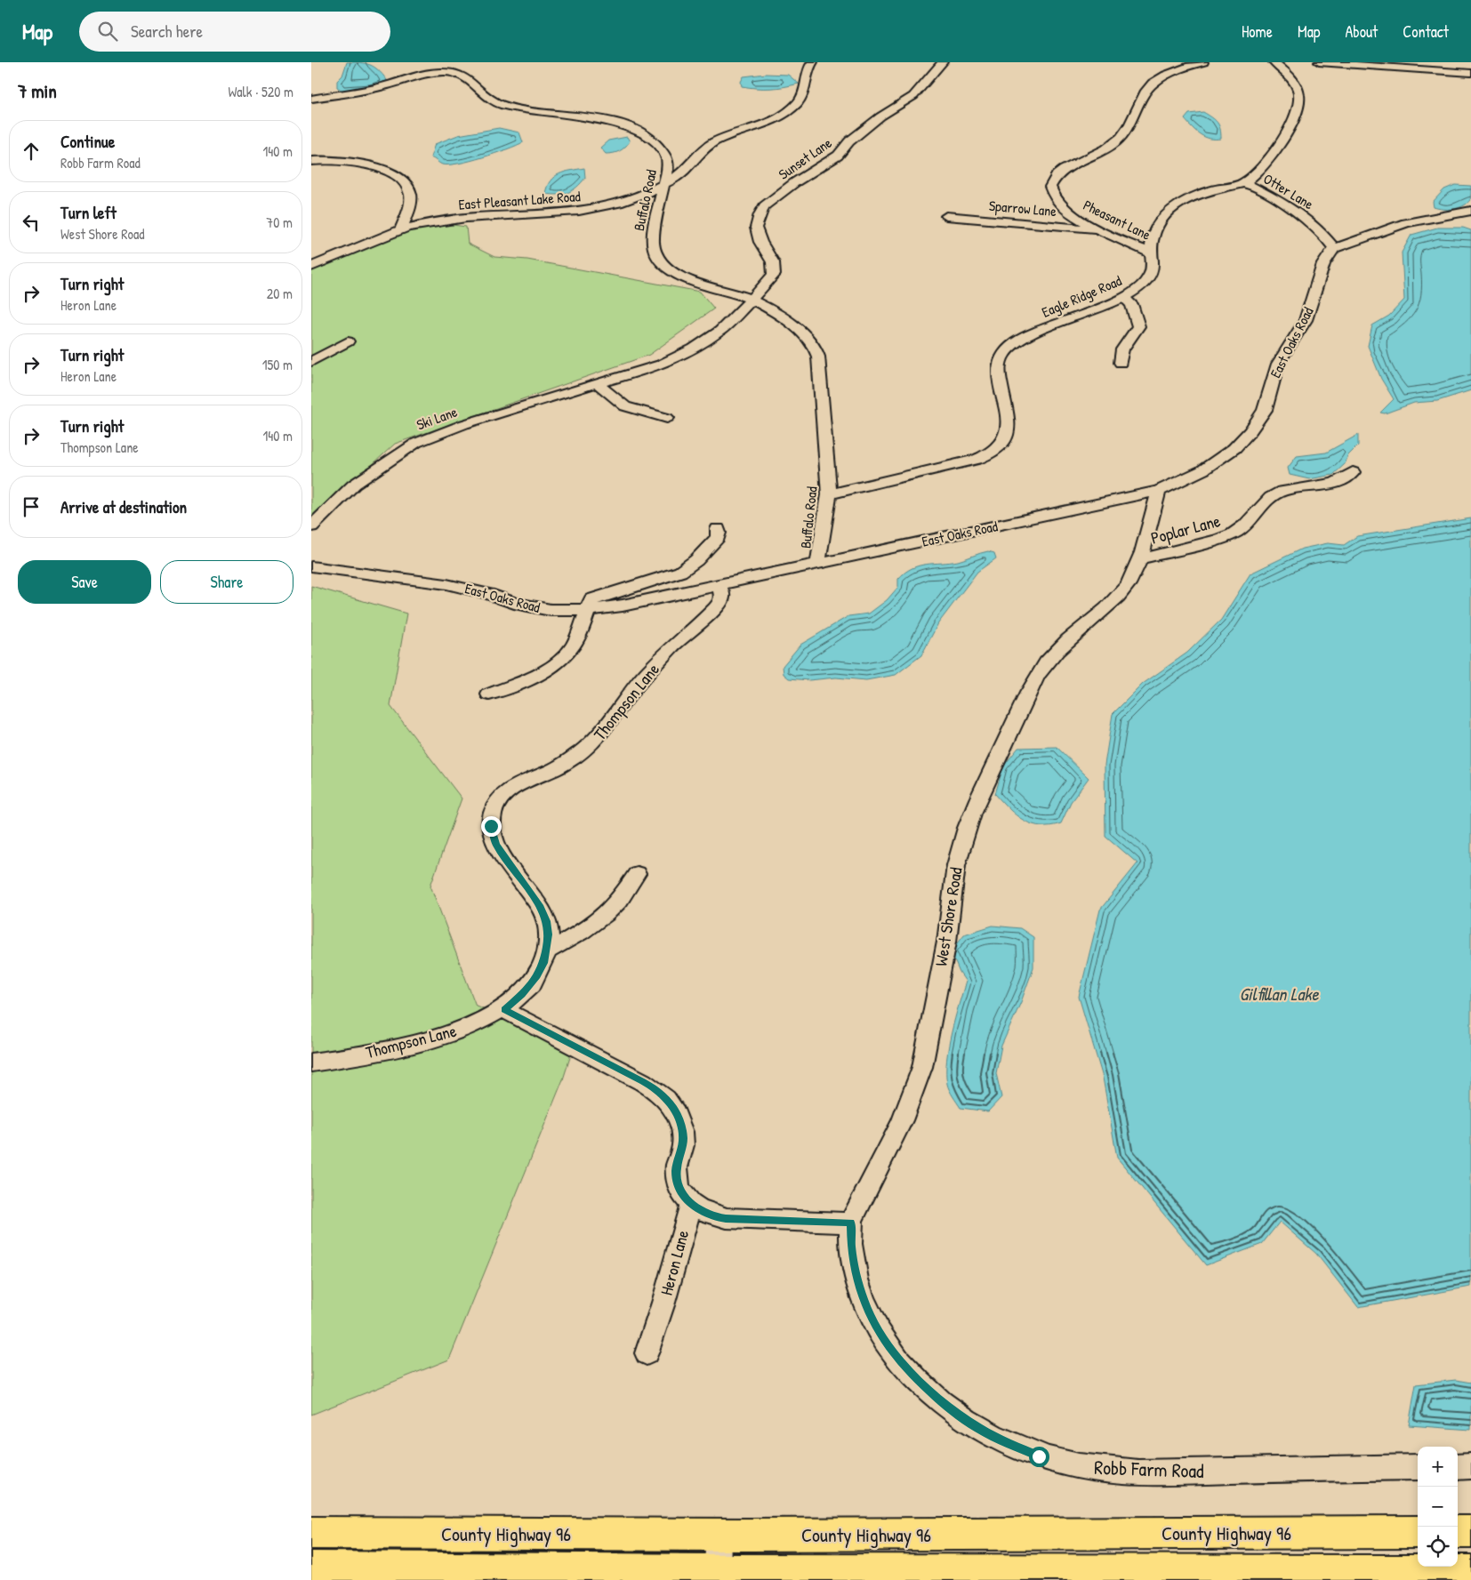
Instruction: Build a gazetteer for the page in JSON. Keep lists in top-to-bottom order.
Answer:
{
  "streets": {
    "main road": ["County Highway 96"],
    "street": [
      "Sunset Lane",
      "Otter Lane",
      "East Pleasant Lake Road",
      "Buffalo Road",
      "Sparrow Lane",
      "Pheasant Lane",
      "Eagle Ridge Road",
      "East Oaks Road",
      "Ski Lane",
      "Poplar Lane",
      "Thompson Lane",
      "West Shore Road",
      "Heron Lane",
      "Robb Farm Road"
    ]
  },
  "crossings": [
    ["Sunset Lane", "Buffalo Road"],
    ["Sunset Lane", "Ski Lane"],
    ["Otter Lane", "Eagle Ridge Road"],
    ["Otter Lane", "East Oaks Road"],
    ["East Pleasant Lake Road", "Buffalo Road"],
    ["Buffalo Road", "Eagle Ridge Road"],
    ["Buffalo Road", "East Oaks Road"],
    ["Buffalo Road", "Ski Lane"],
    ["Sparrow Lane", "Pheasant Lane"],
    ["Pheasant Lane", "Eagle Ridge Road"],
    ["East Oaks Road", "Thompson Lane"],
    ["East Oaks Road", "West Shore Road"],
    ["Poplar Lane", "West Shore Road"],
    ["West Shore Road", "Robb Farm Road"]
  ],
  "water": ["Gilfillan Lake"],
  "page": {
    "header": "Map",
    "search": "Search here",
    "nav": [
      "Home",
      "Map",
      "About",
      "Contact"
    ],
    "heading": ["7 min", "Walk · 520 m"],
    "list": [
      ["Continue", "Robb Farm Road", "140 m"],
      ["Turn left", "West Shore Road", "70 m"],
      ["Turn right", "Heron Lane", "20 m"],
      ["Turn right", "Heron Lane", "150 m"],
      ["Turn right", "Thompson Lane", "140 m"],
      "Arrive at destination"
    ],
    "buttons": ["Save", "Share"],
    "map_buttons": ["+", "−"]
  }
}
